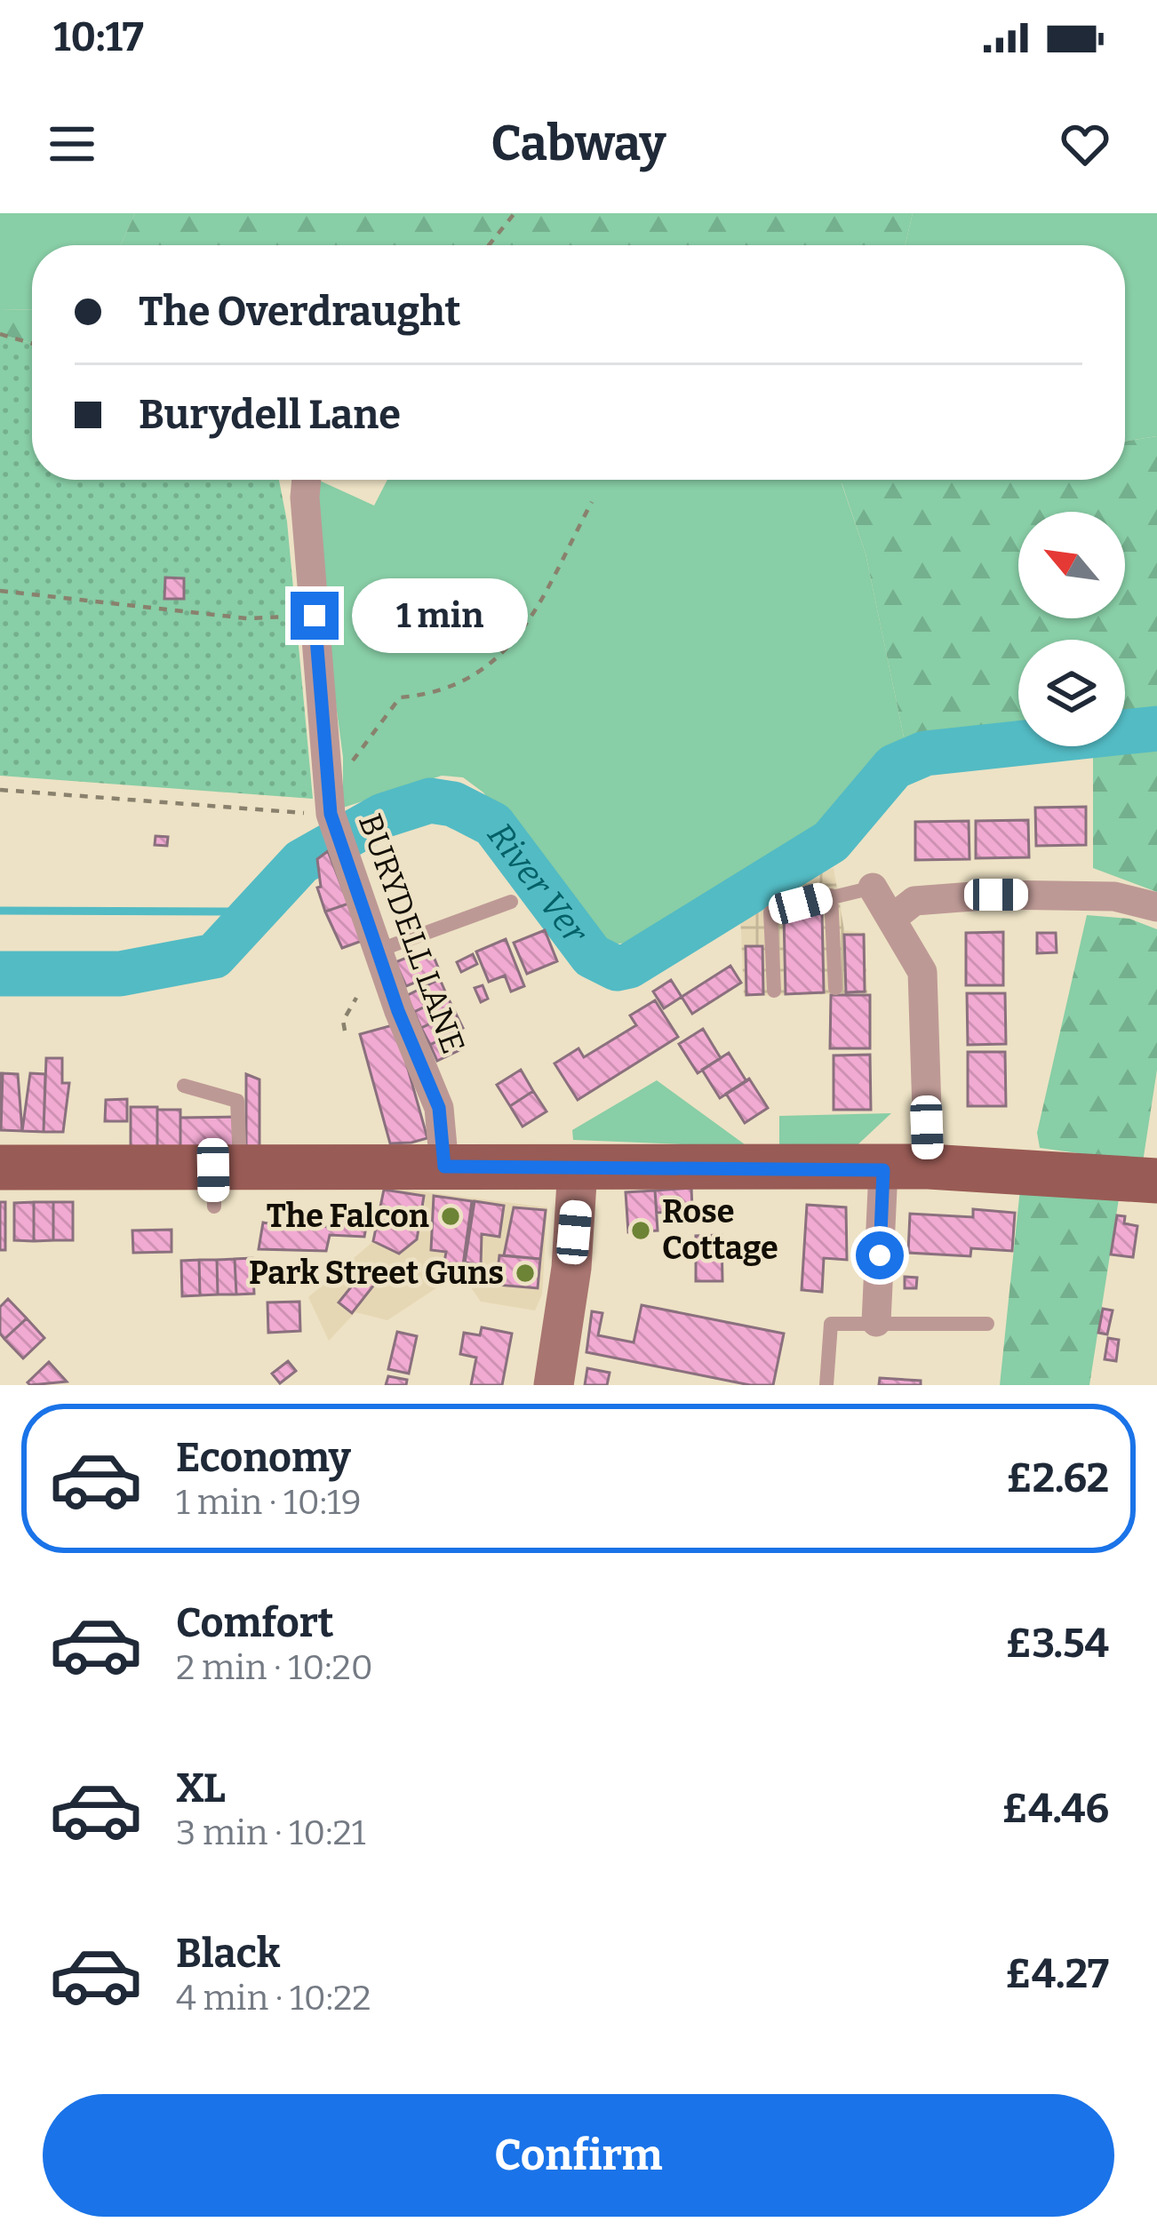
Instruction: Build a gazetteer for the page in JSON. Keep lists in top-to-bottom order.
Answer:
{
  "streets": {
    "street": ["BURYDELL LANE"]
  },
  "water": ["River Ver"],
  "places": ["The Falcon", "Rose Cottage", "Park Street Guns"],
  "north": "top left",
  "page": {
    "status": "10:17",
    "header": "Cabway",
    "banner": ["The Overdraught", "Burydell Lane"],
    "bubble": "1 min",
    "list": [
      {
        "name": "Economy",
        "note": "1 min · 10:19",
        "value": "£2.62"
      },
      {
        "name": "Comfort",
        "note": "2 min · 10:20",
        "value": "£3.54"
      },
      {
        "name": "XL",
        "note": "3 min · 10:21",
        "value": "£4.46"
      },
      {
        "name": "Black",
        "note": "4 min · 10:22",
        "value": "£4.27"
      }
    ],
    "buttons": "Confirm"
  }
}
